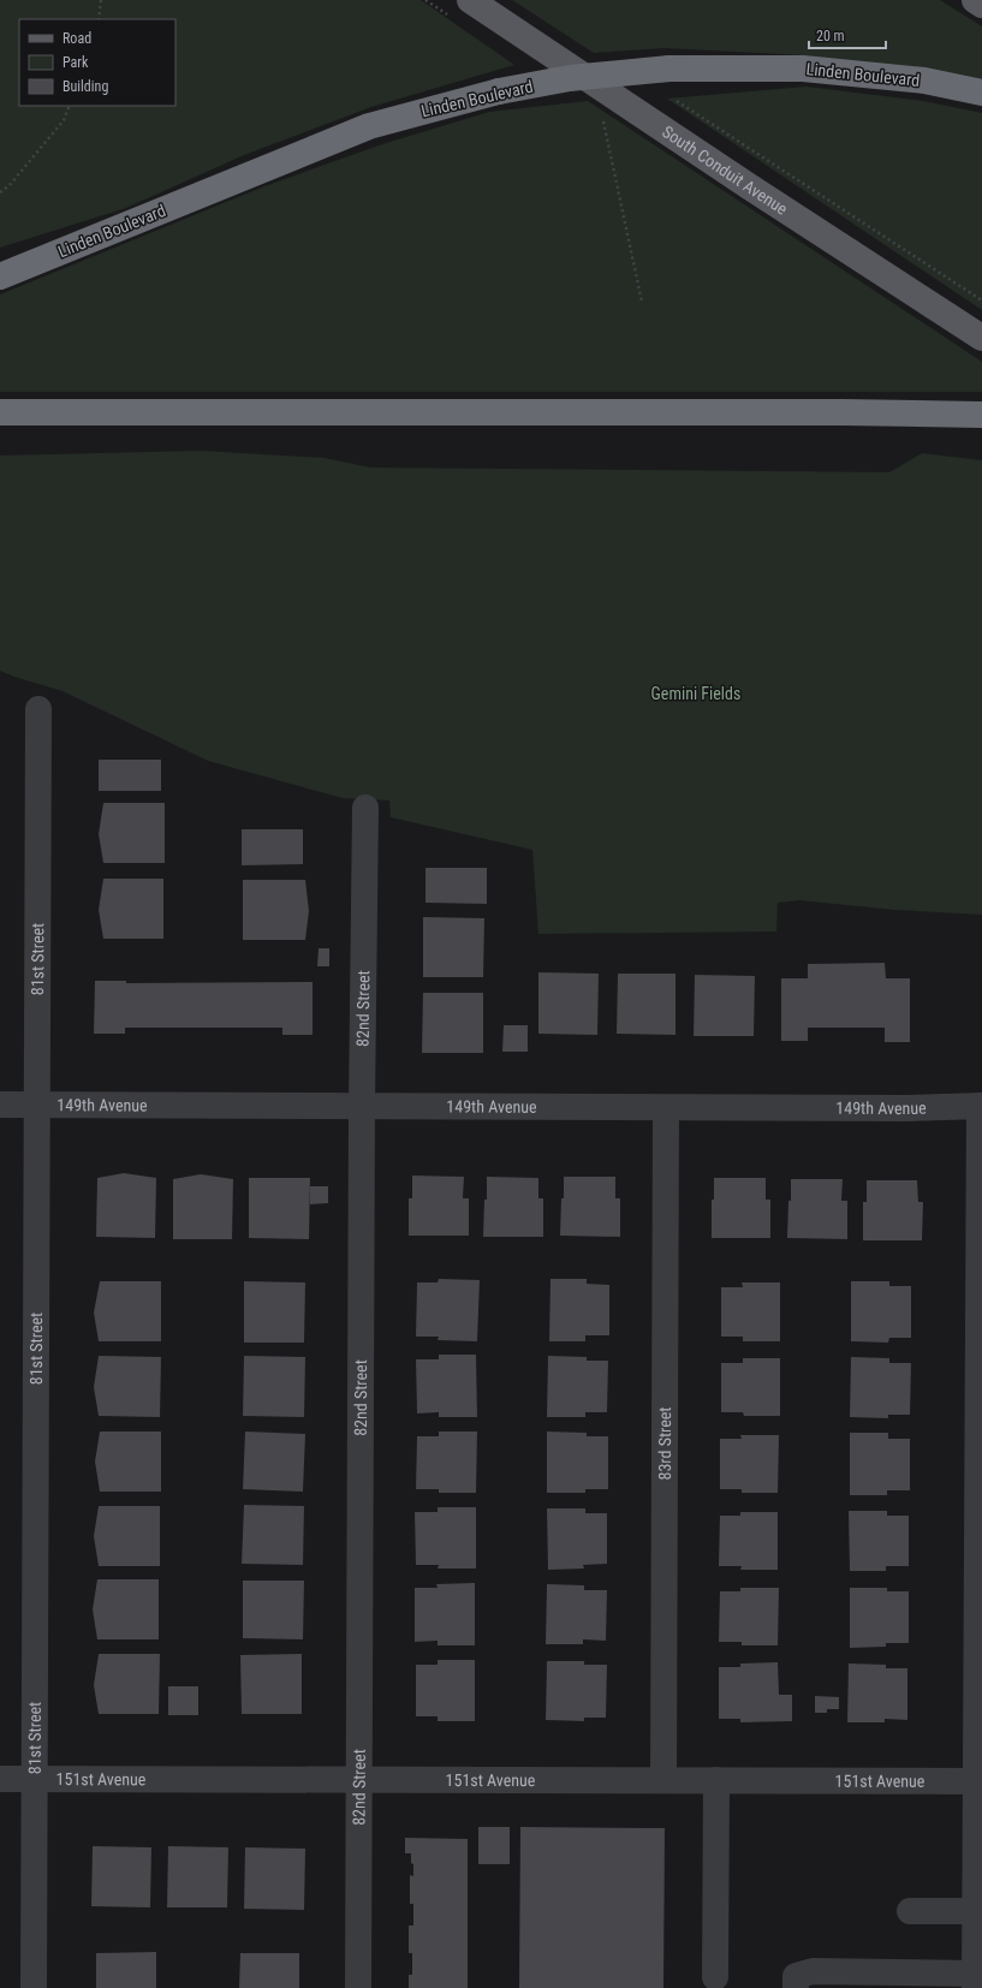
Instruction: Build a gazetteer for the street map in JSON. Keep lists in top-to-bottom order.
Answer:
{
  "streets": {
    "highway": ["Linden Boulevard"],
    "main road": ["South Conduit Avenue"],
    "street": [
      "81st Street",
      "82nd Street",
      "149th Avenue",
      "83rd Street",
      "151st Avenue"
    ]
  },
  "crossings": [
    ["81st Street", "149th Avenue"],
    ["81st Street", "151st Avenue"],
    ["82nd Street", "149th Avenue"],
    ["82nd Street", "151st Avenue"],
    ["149th Avenue", "83rd Street"],
    ["83rd Street", "151st Avenue"]
  ],
  "parks": ["Gemini Fields"],
  "legend": ["Road", "Park", "Building"],
  "scale_bar": "20 m"
}
